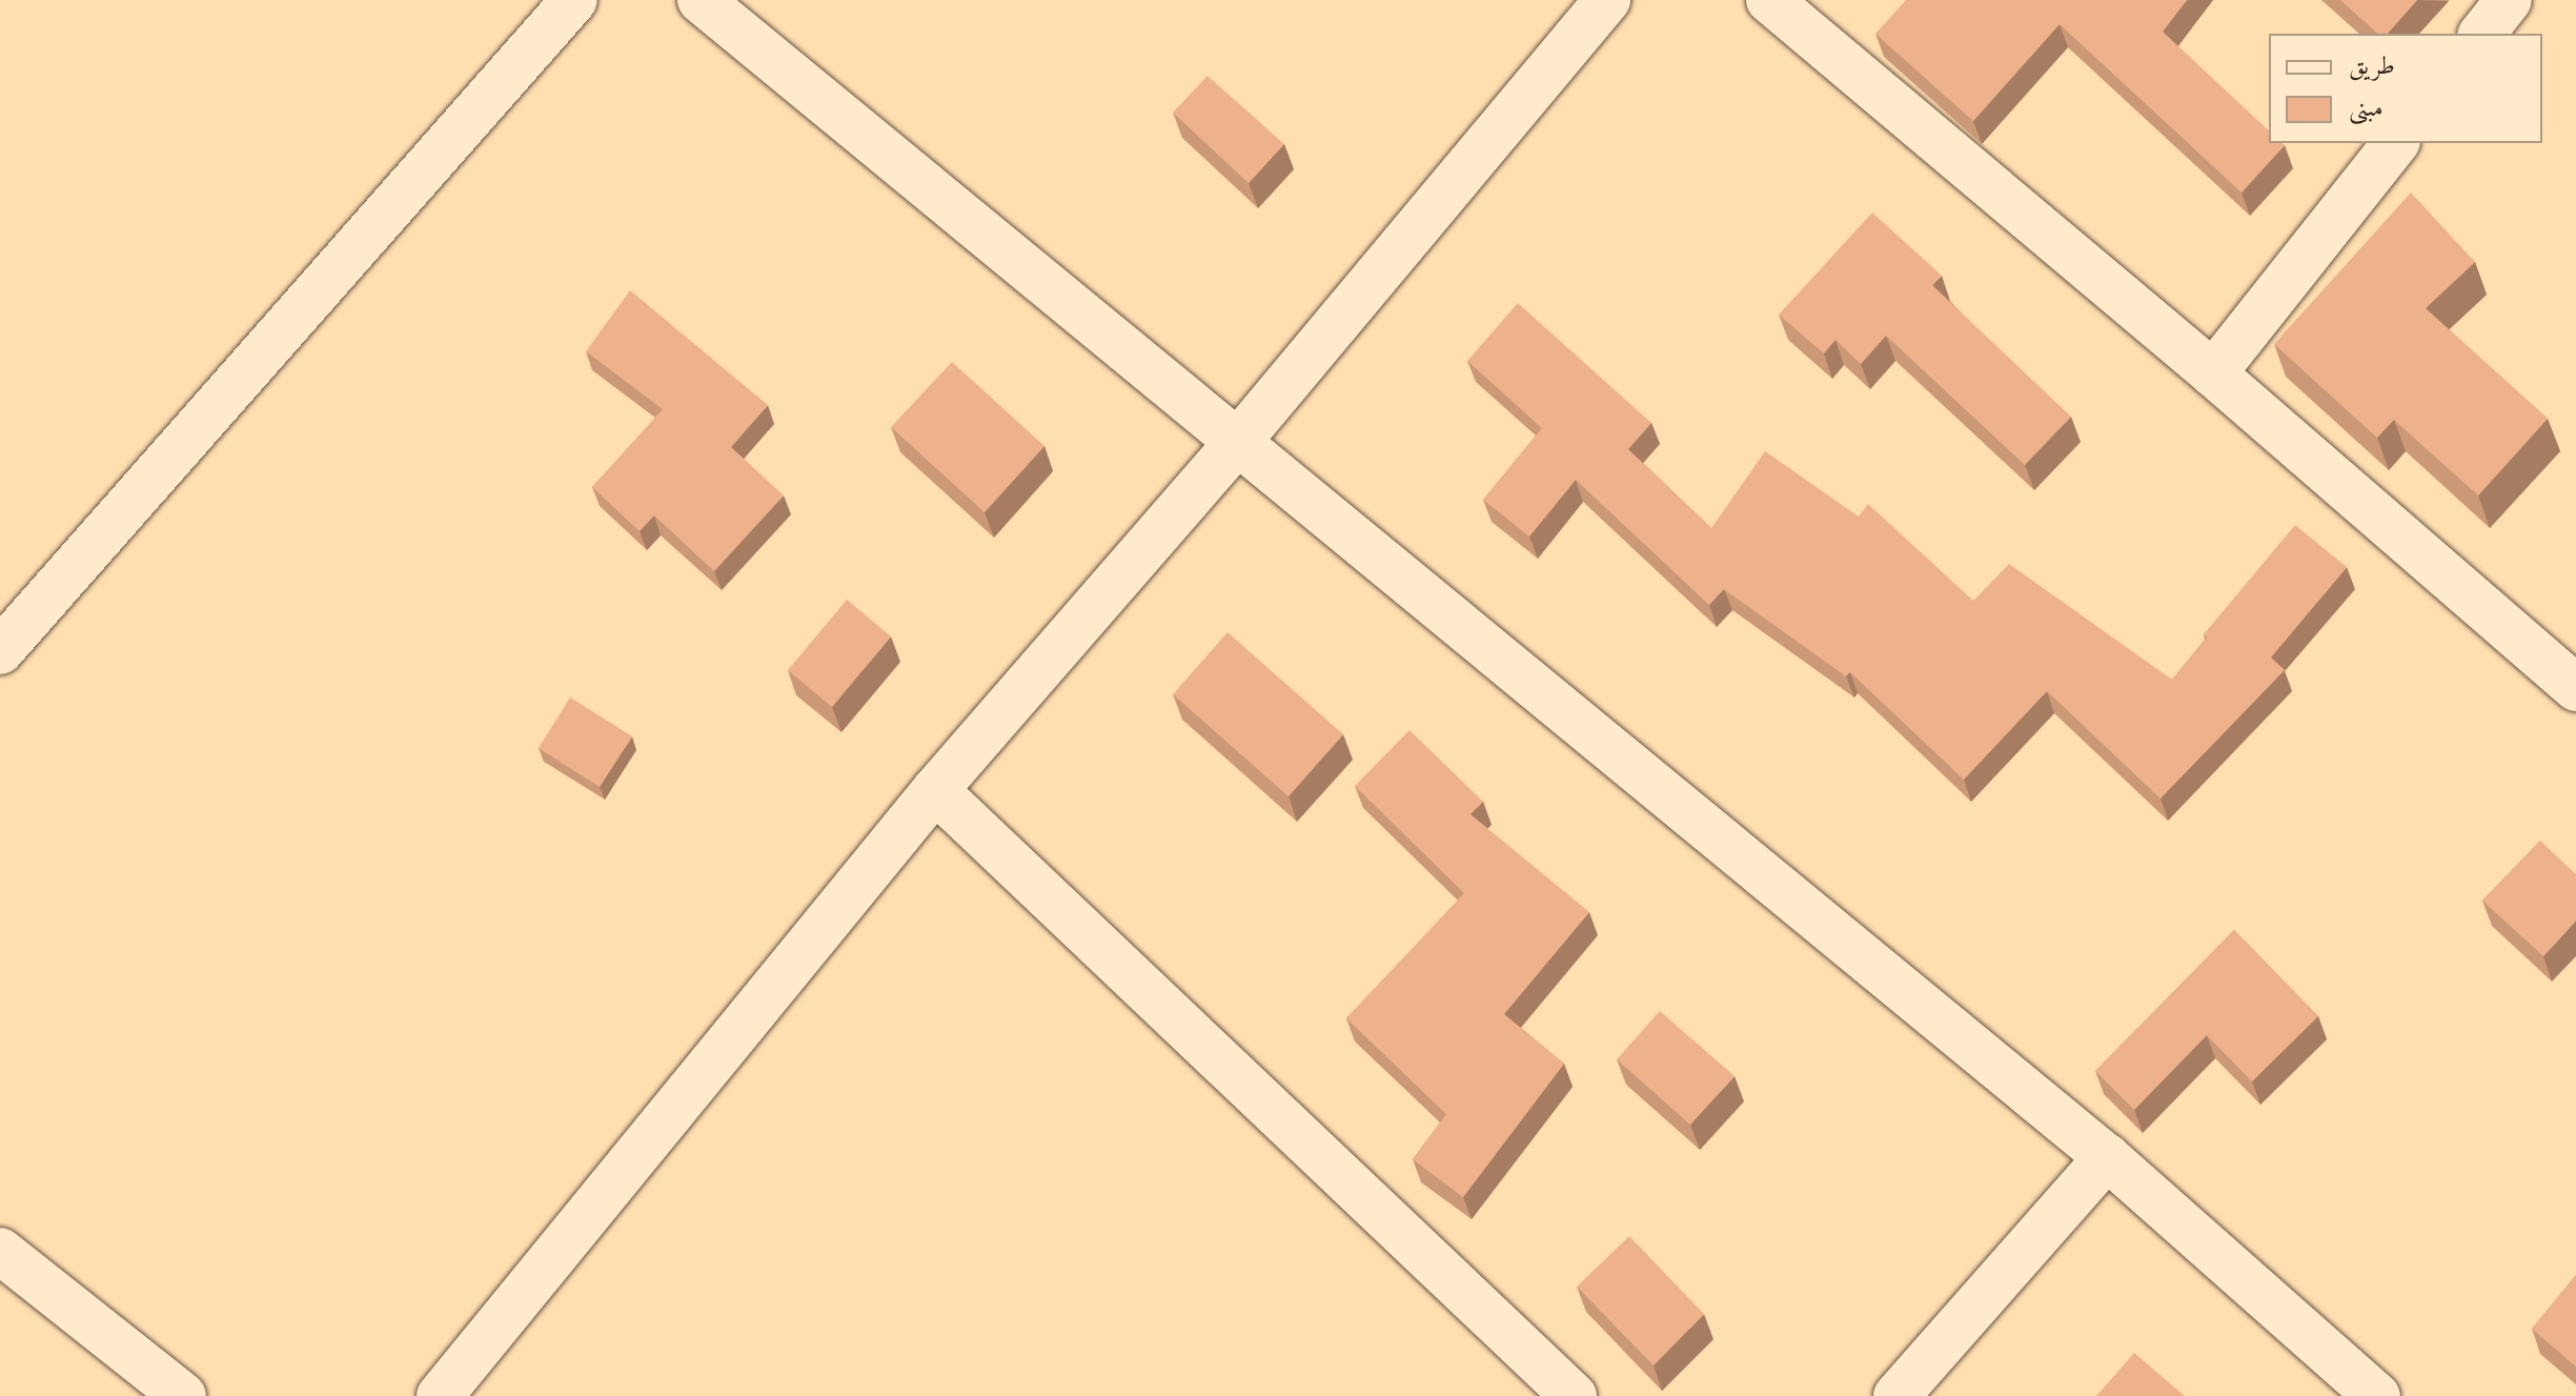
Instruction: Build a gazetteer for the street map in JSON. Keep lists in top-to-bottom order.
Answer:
{
  "legend": ["طريق", "مبنى"]
}
